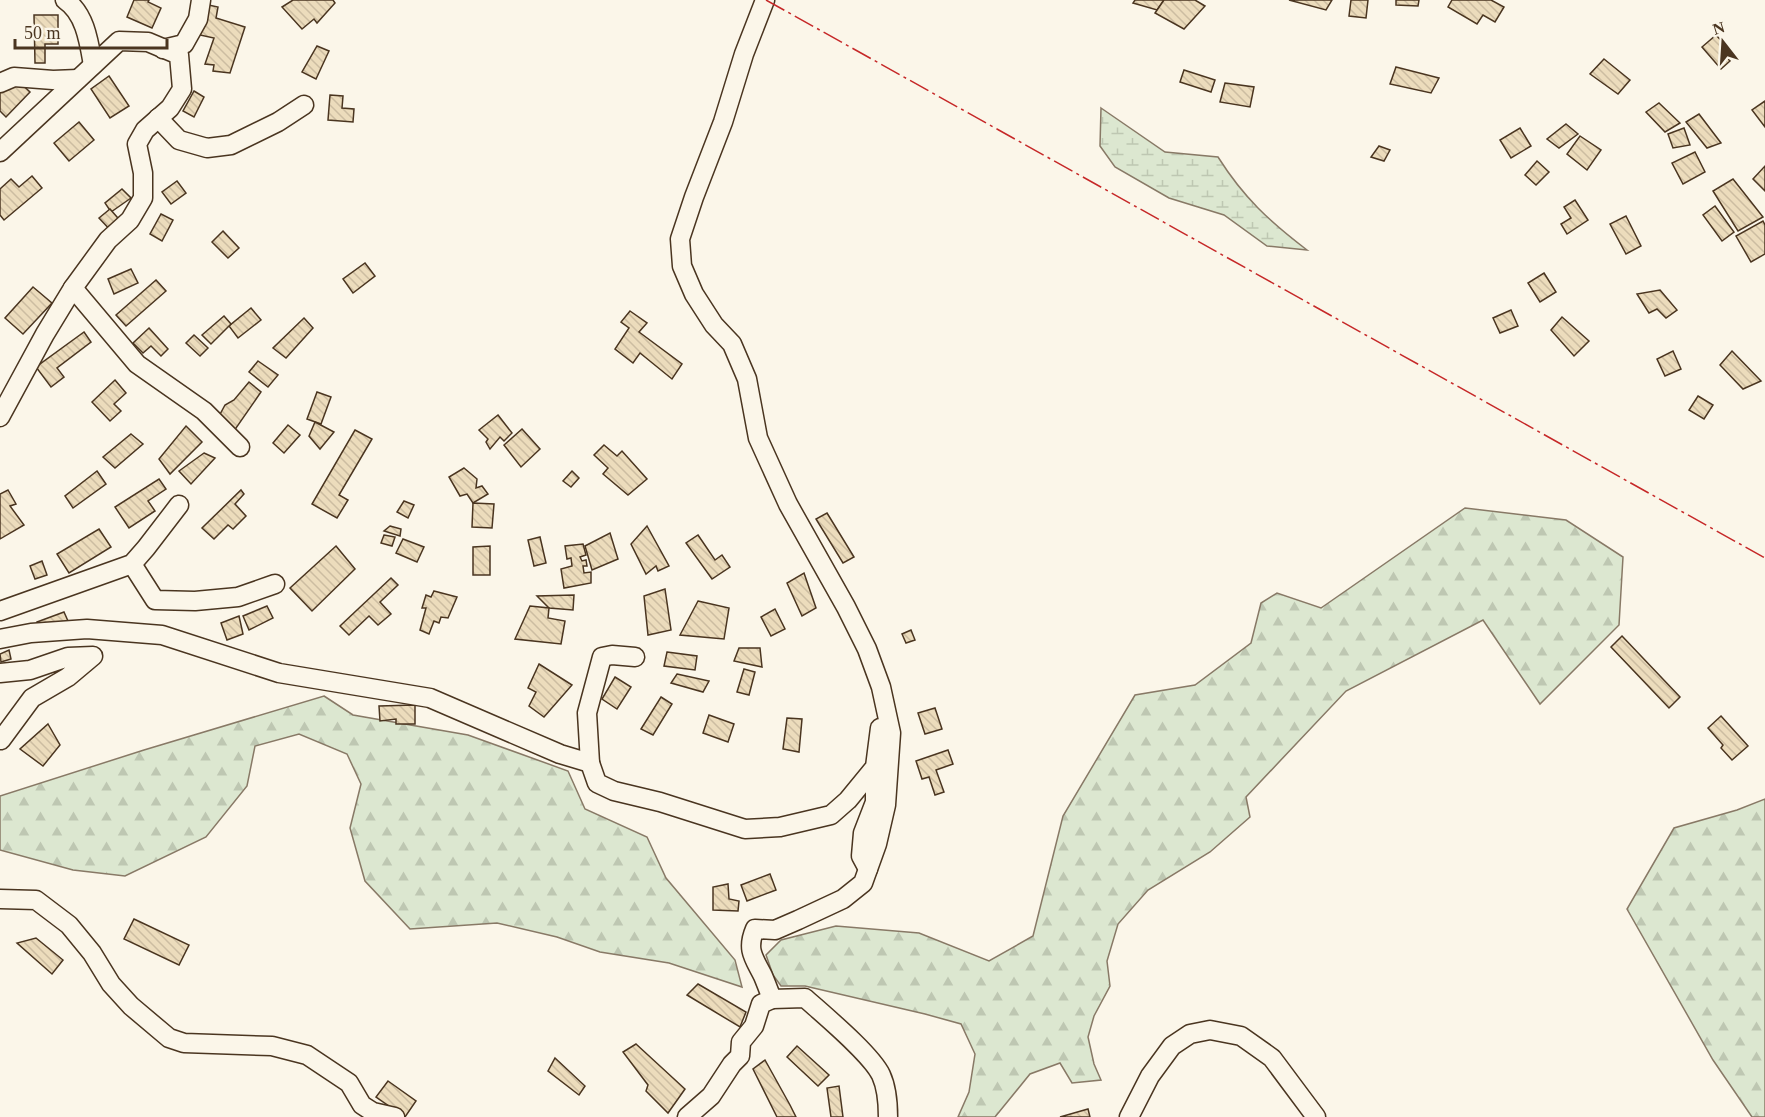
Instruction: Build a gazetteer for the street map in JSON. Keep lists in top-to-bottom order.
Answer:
{
  "scale_bar": "50 m",
  "north": "top"
}
